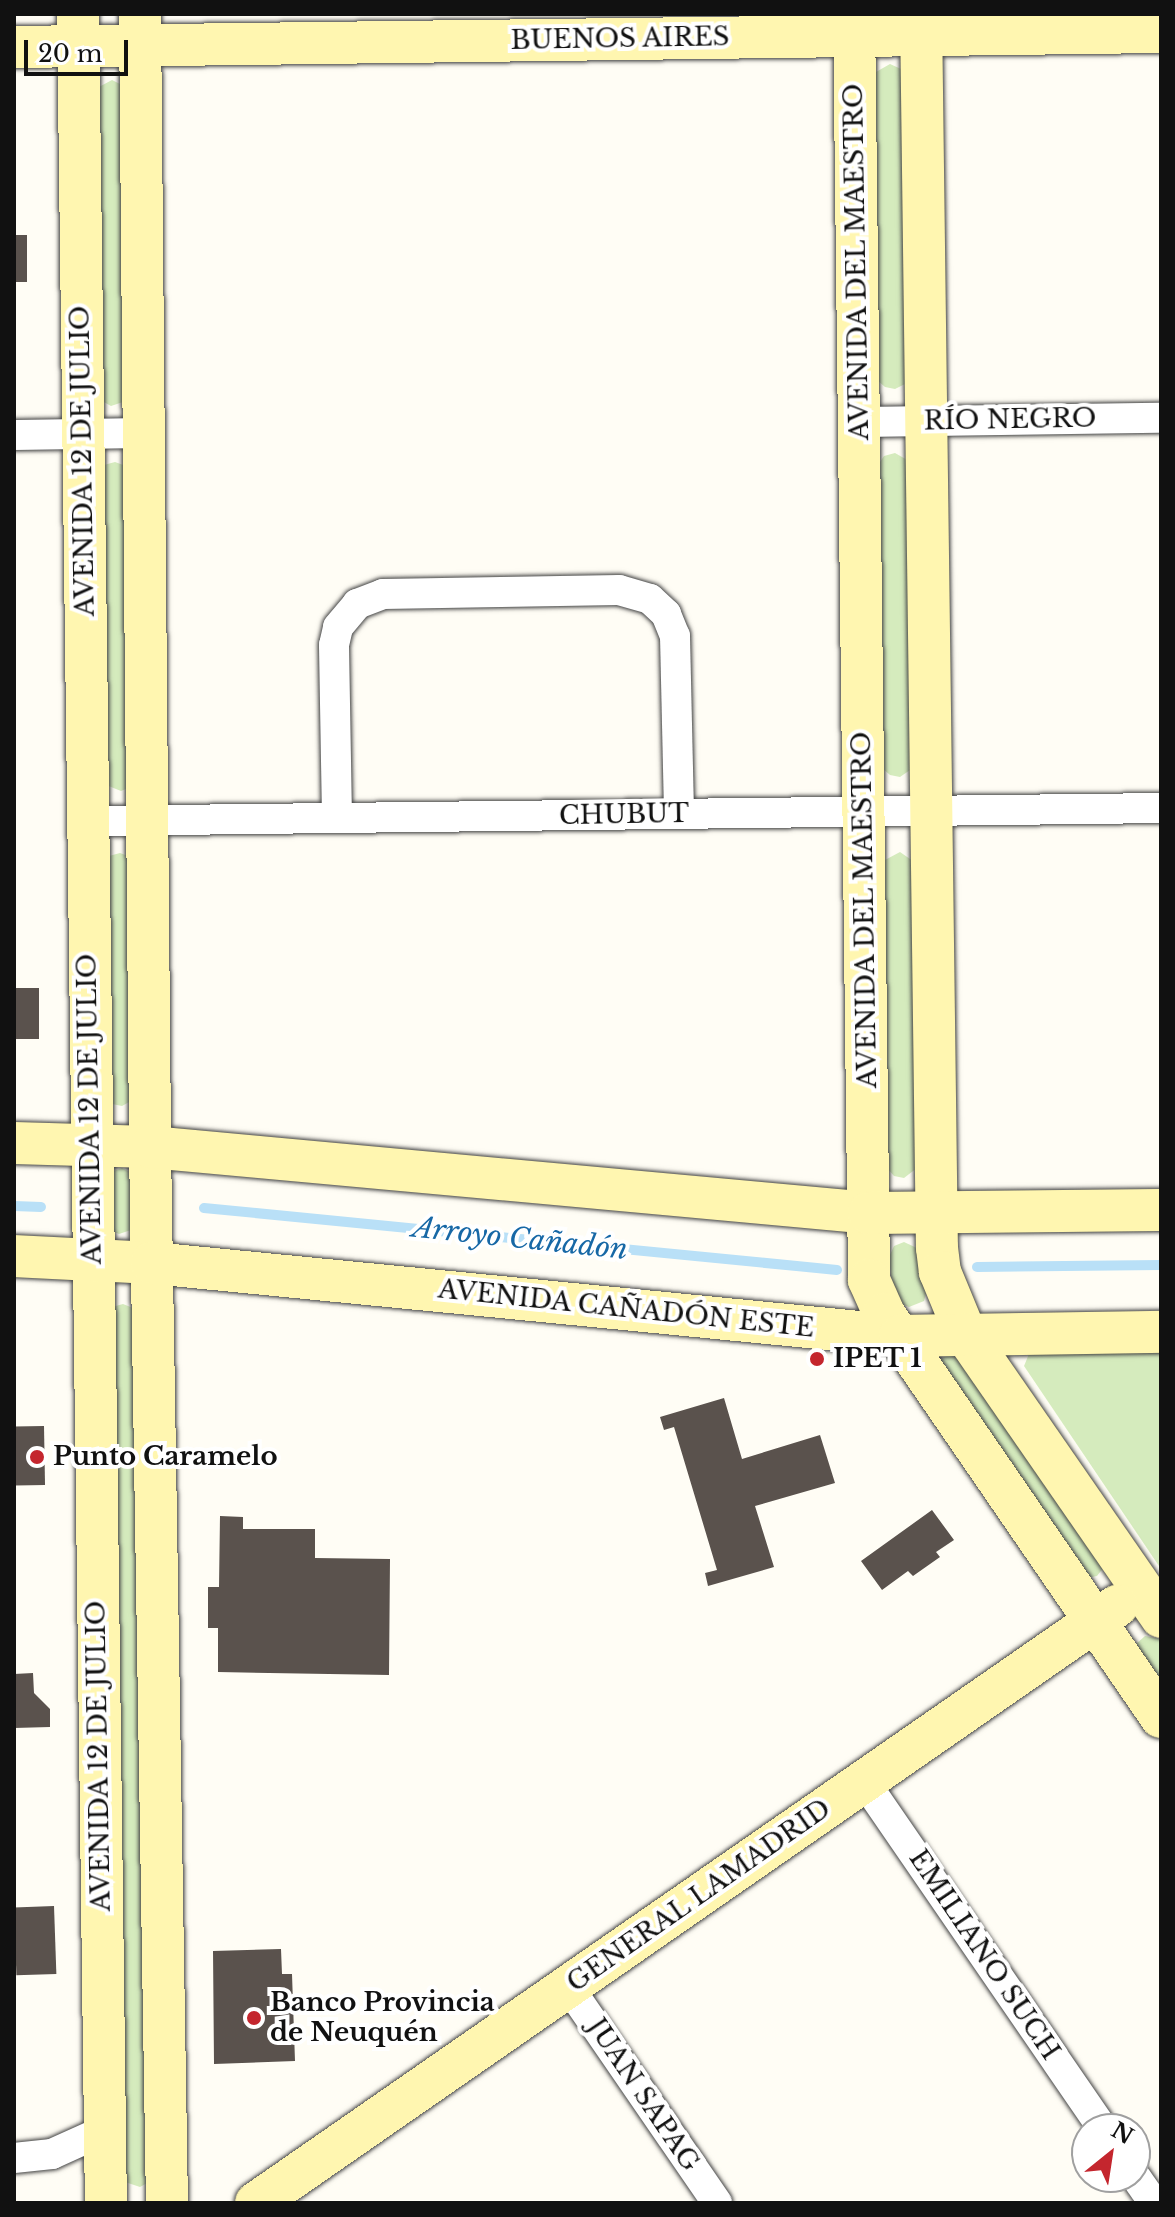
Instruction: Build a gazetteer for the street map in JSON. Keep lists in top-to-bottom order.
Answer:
{
  "streets": {
    "street": [
      "BUENOS AIRES",
      "AVENIDA DEL MAESTRO",
      "RÍO NEGRO",
      "AVENIDA 12 DE JULIO",
      "CHUBUT",
      "AVENIDA CAÑADÓN ESTE",
      "GENERAL LAMADRID",
      "EMILIANO SUCH",
      "JUAN SAPAG"
    ]
  },
  "crossings": [
    ["BUENOS AIRES", "AVENIDA DEL MAESTRO"],
    ["BUENOS AIRES", "AVENIDA 12 DE JULIO"],
    ["AVENIDA DEL MAESTRO", "RÍO NEGRO"],
    ["AVENIDA DEL MAESTRO", "CHUBUT"],
    ["AVENIDA DEL MAESTRO", "AVENIDA CAÑADÓN ESTE"],
    ["AVENIDA DEL MAESTRO", "GENERAL LAMADRID"],
    ["AVENIDA 12 DE JULIO", "CHUBUT"],
    ["AVENIDA 12 DE JULIO", "AVENIDA CAÑADÓN ESTE"],
    ["GENERAL LAMADRID", "EMILIANO SUCH"],
    ["GENERAL LAMADRID", "JUAN SAPAG"]
  ],
  "water": ["Arroyo Cañadón"],
  "places": ["IPET 1", "Punto Caramelo", "Banco Provincia de Neuquén"],
  "scale_bar": "20 m",
  "north": "top right"
}
